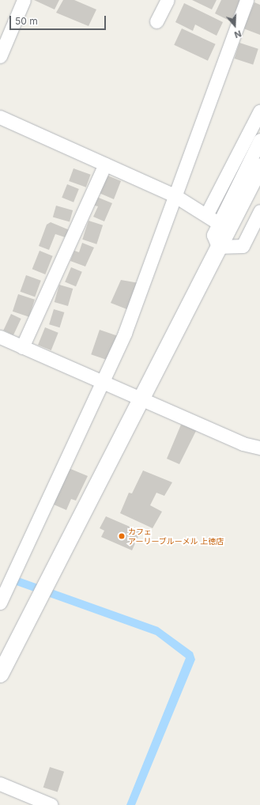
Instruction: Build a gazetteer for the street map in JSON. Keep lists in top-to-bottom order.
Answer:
{
  "places": ["カフェ アーリーブルーメル 上徳店"],
  "scale_bar": "50 m",
  "north": "bottom"
}
